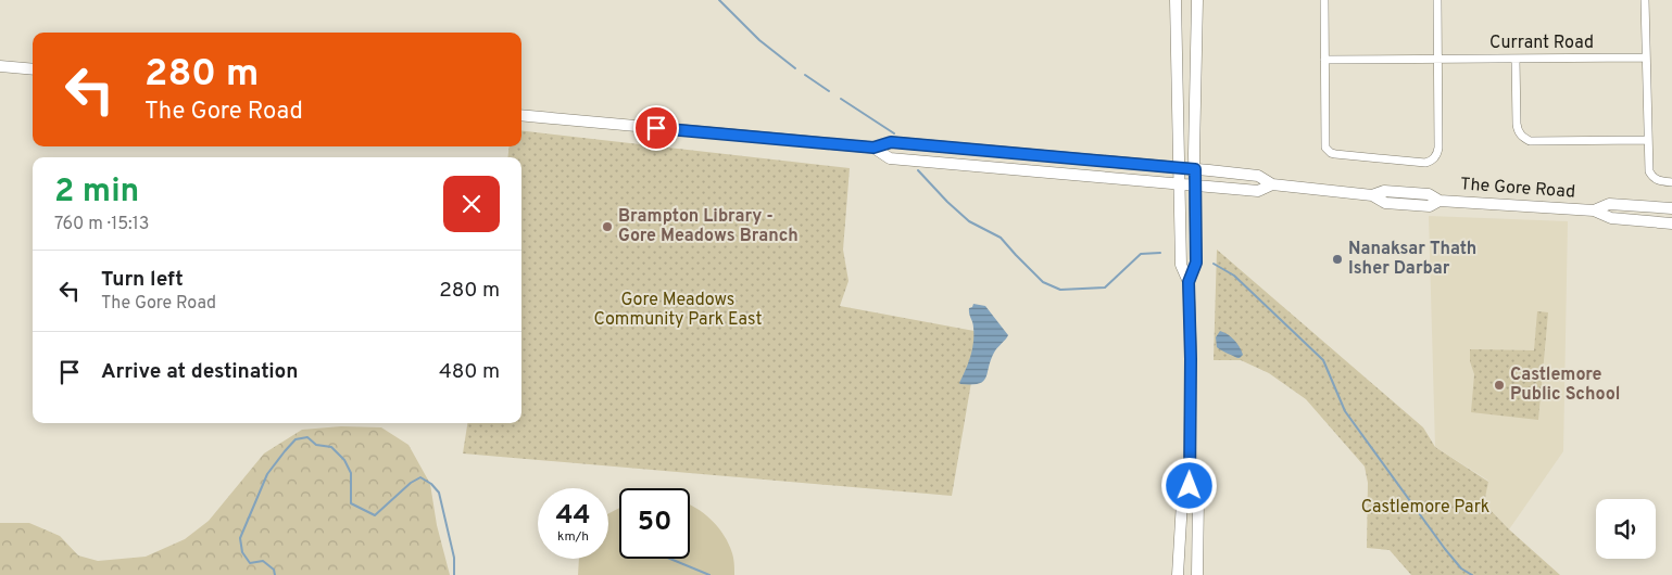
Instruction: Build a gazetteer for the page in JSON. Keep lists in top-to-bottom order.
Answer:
{
  "streets": {
    "main road": ["The Gore Road"],
    "street": ["Currant Road"]
  },
  "parks": ["Gore Meadows Community Park East", "Castlemore Park"],
  "places": ["Brampton Library - Gore Meadows Branch", "Nanaksar Thath Isher Darbar", "Castlemore Public School"],
  "page": {
    "turn": ["280 m", "The Gore Road"],
    "heading": ["2 min", "760 m · 15:13"],
    "list": [
      {
        "name": "Turn left",
        "note": "The Gore Road",
        "value": "280 m"
      },
      {
        "name": "Arrive at destination",
        "value": "480 m"
      }
    ],
    "speed": "44 km/h",
    "limit": "50"
  }
}
